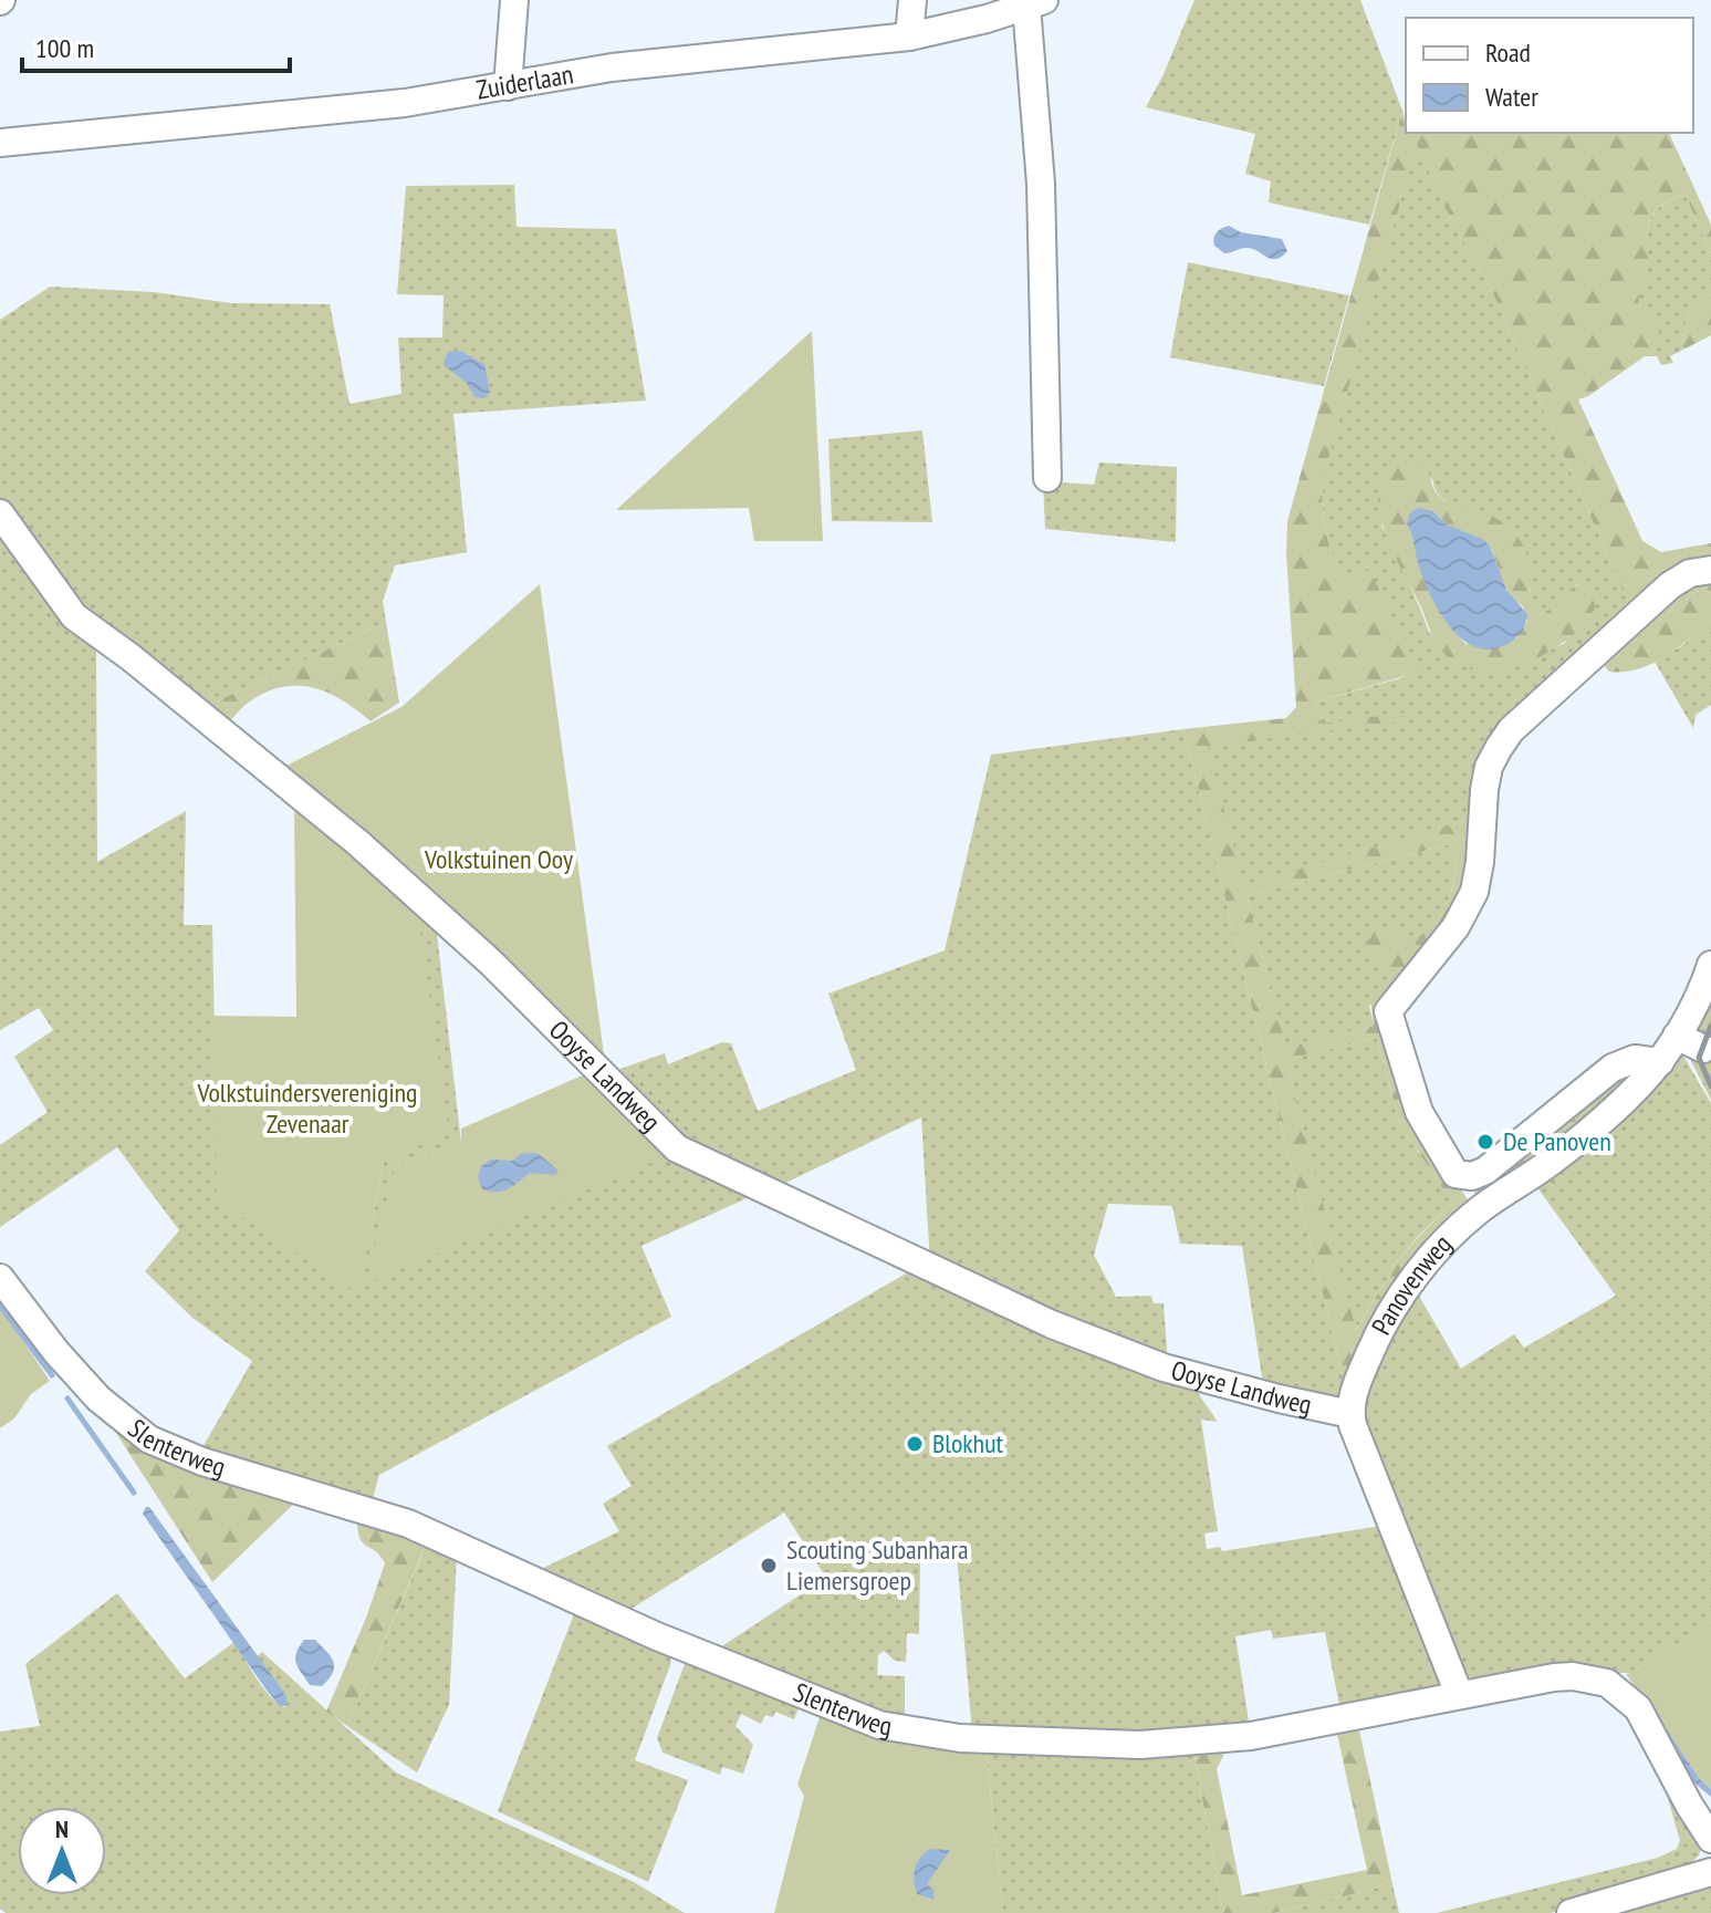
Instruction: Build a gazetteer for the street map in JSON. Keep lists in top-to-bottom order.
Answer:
{
  "streets": {
    "street": [
      "Zuiderlaan",
      "Ooyse Landweg",
      "Panovenweg",
      "Slenterweg"
    ]
  },
  "crossings": [
    ["Ooyse Landweg", "Panovenweg"]
  ],
  "parks": ["Volkstuinen Ooy", "Volkstuindersvereniging Zevenaar"],
  "places": ["De Panoven", "Blokhut", "Scouting Subanhara Liemersgroep"],
  "legend": ["Road", "Water"],
  "scale_bar": "100 m",
  "north": "top"
}
